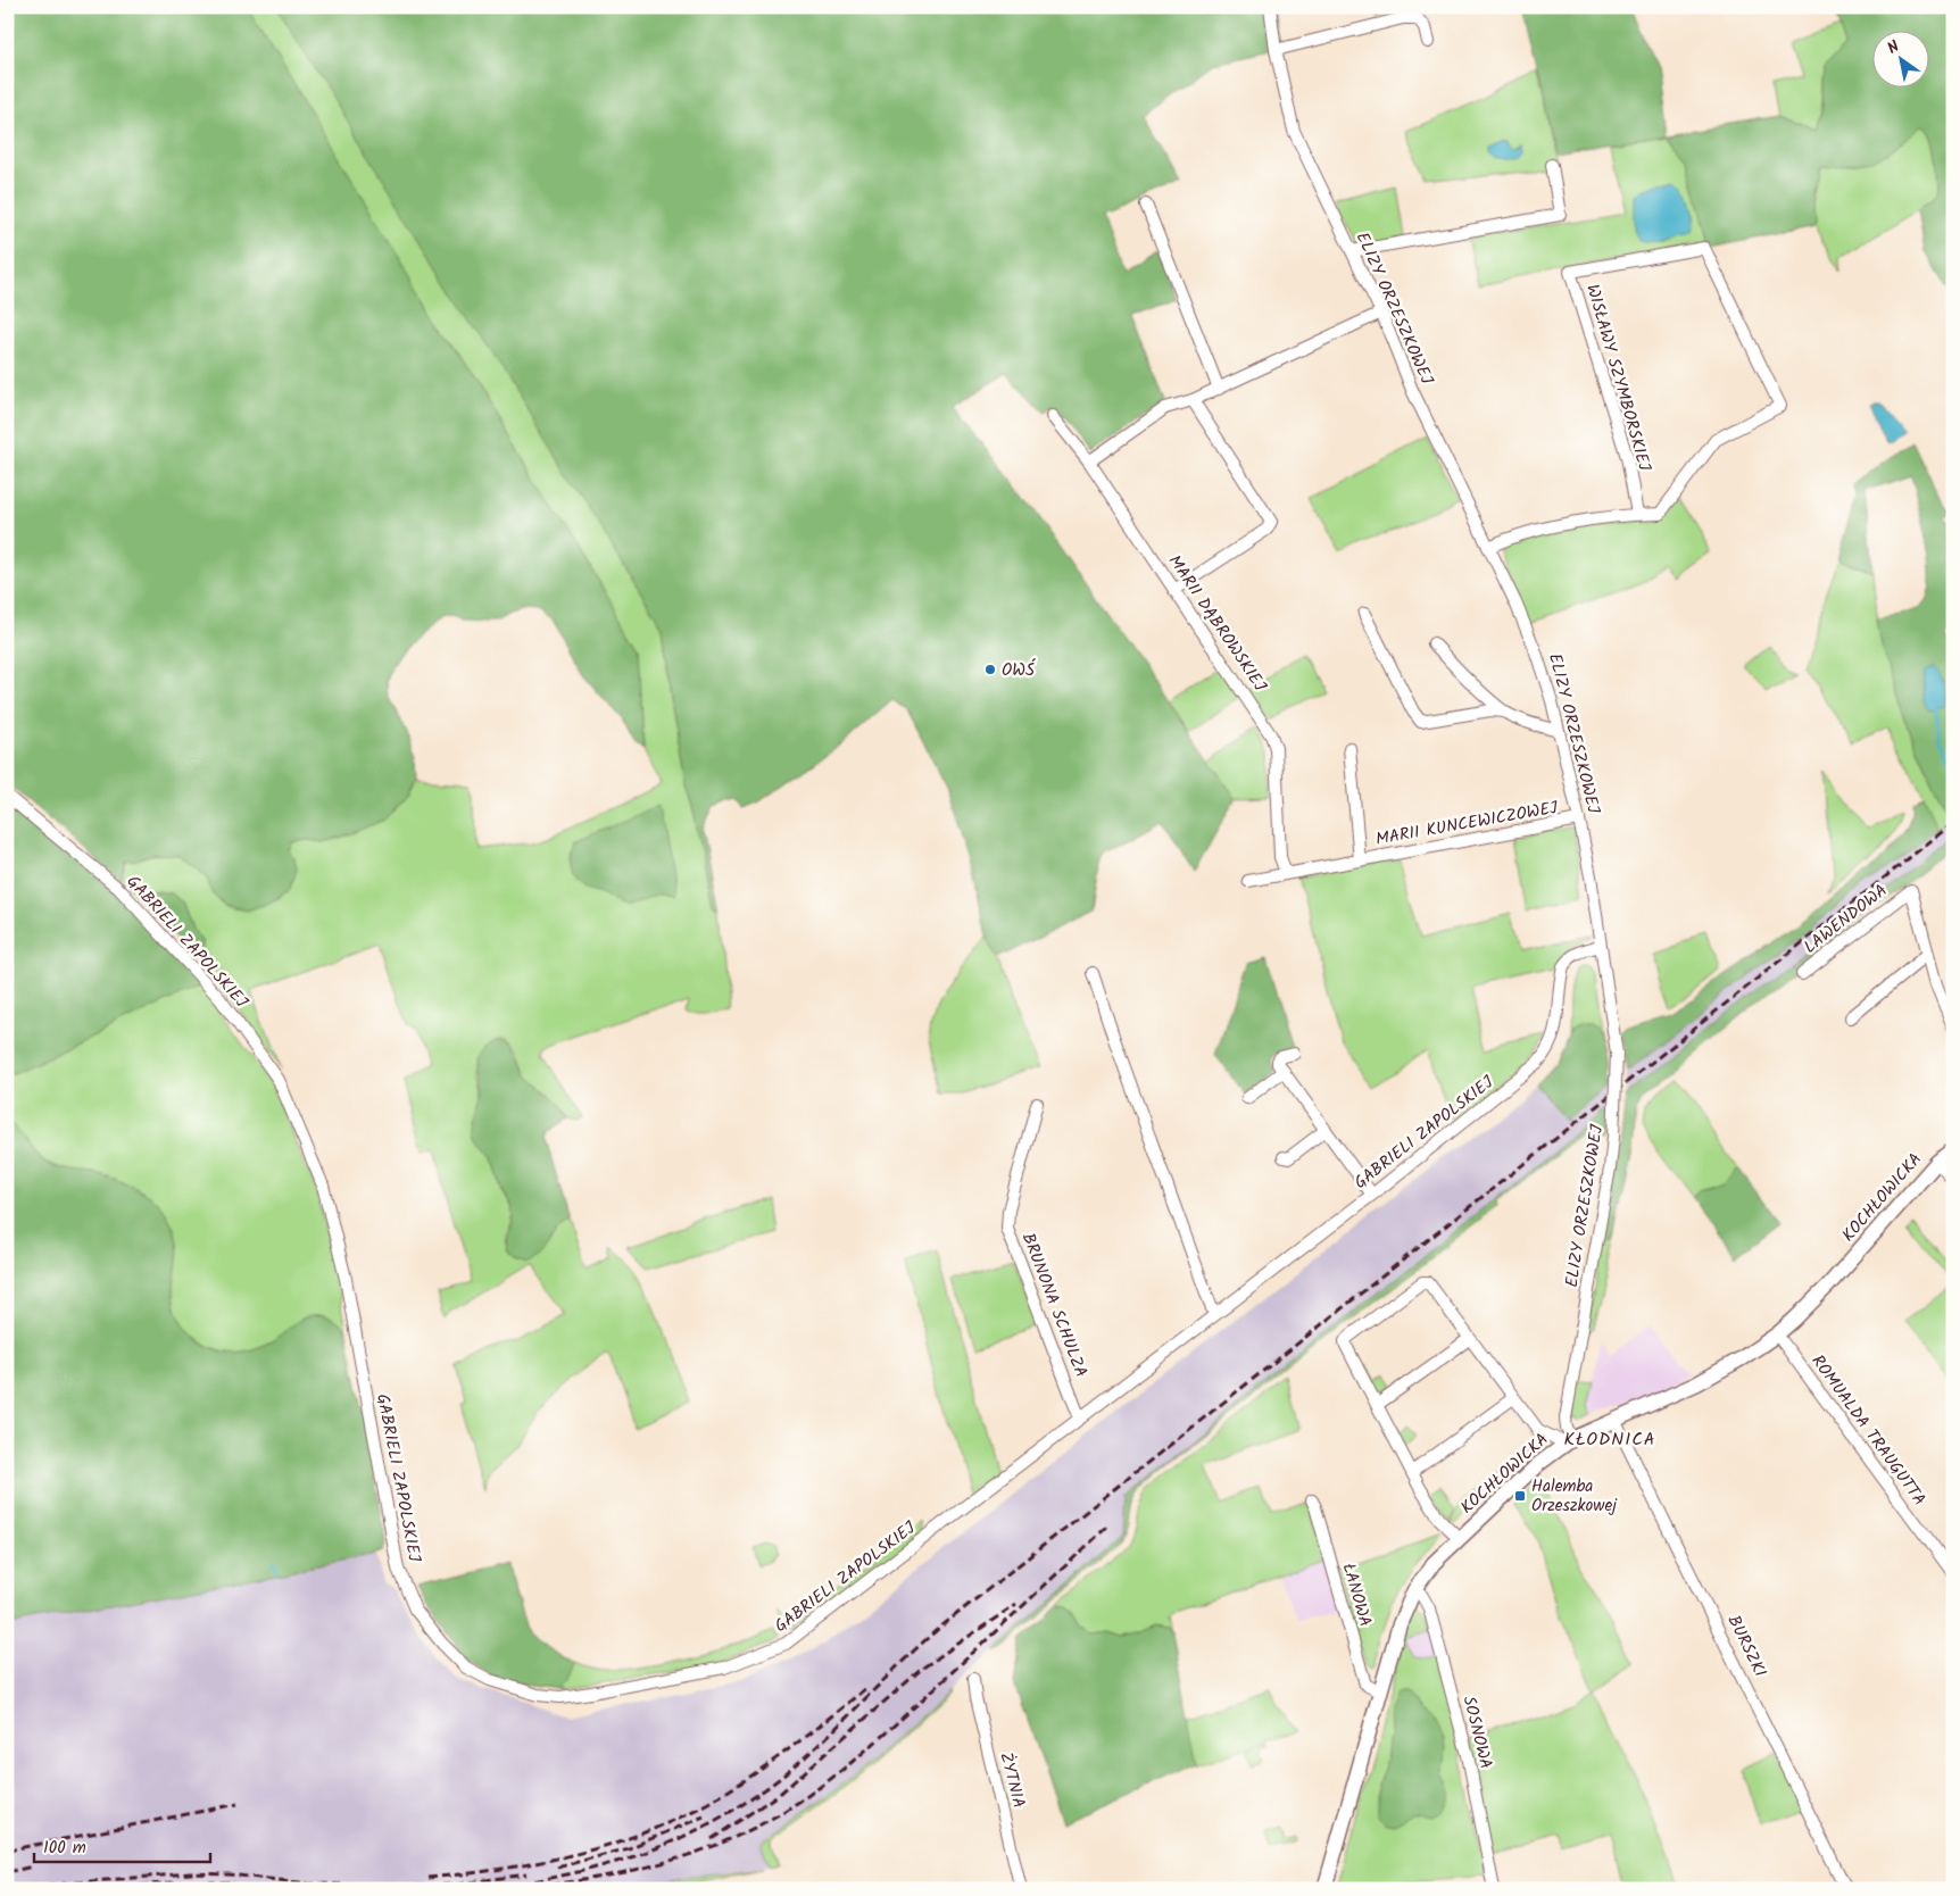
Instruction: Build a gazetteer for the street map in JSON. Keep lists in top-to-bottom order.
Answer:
{
  "streets": {
    "street": [
      "ELIZY ORZESZKOWEJ",
      "WISŁAWY SZYMBORSKIEJ",
      "MARII DĄBROWSKIEJ",
      "MARII KUNCEWICZOWEJ",
      "LAWENDOWA",
      "GABRIELI ZAPOLSKIEJ",
      "KOCHŁOWICKA",
      "BRUNONA SCHULZA",
      "ROMUALDA TRAUGUTTA",
      "ŁANOWA",
      "BURSZKI",
      "SOSNOWA",
      "ŻYTNIA"
    ]
  },
  "crossings": [
    ["ELIZY ORZESZKOWEJ", "WISŁAWY SZYMBORSKIEJ"],
    ["ELIZY ORZESZKOWEJ", "MARII KUNCEWICZOWEJ"],
    ["ELIZY ORZESZKOWEJ", "GABRIELI ZAPOLSKIEJ"],
    ["ELIZY ORZESZKOWEJ", "KOCHŁOWICKA"],
    ["MARII DĄBROWSKIEJ", "MARII KUNCEWICZOWEJ"],
    ["GABRIELI ZAPOLSKIEJ", "BRUNONA SCHULZA"],
    ["KOCHŁOWICKA", "ROMUALDA TRAUGUTTA"],
    ["KOCHŁOWICKA", "ŁANOWA"],
    ["KOCHŁOWICKA", "BURSZKI"],
    ["KOCHŁOWICKA", "SOSNOWA"]
  ],
  "districts": ["KŁODNICA"],
  "places": {
    "other": ["OWŚ"],
    "transit": ["Halemba Orzeszkowej"]
  },
  "scale_bar": "100 m",
  "north": "top left"
}
